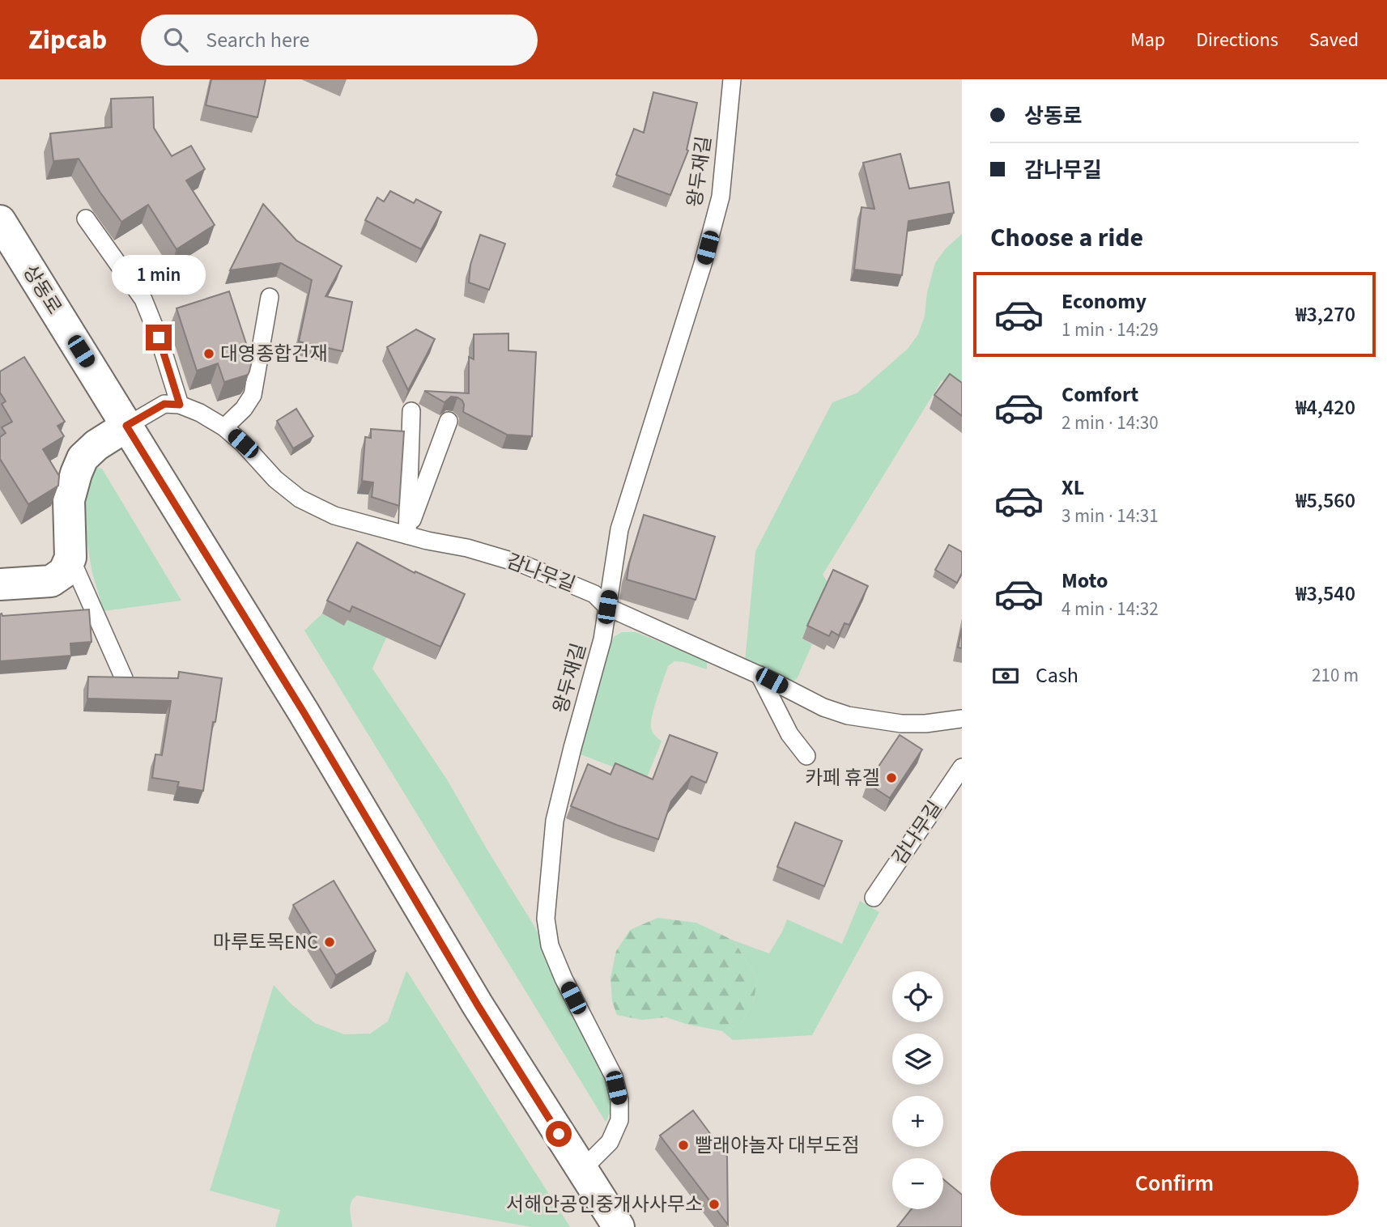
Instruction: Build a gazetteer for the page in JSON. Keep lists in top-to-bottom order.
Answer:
{
  "streets": {
    "street": ["상동로"],
    "lane": ["왕두재길", "감나무길"]
  },
  "crossings": [
    ["왕두재길", "상동로"],
    ["왕두재길", "감나무길"]
  ],
  "places": [
    "대영종합건재",
    "카페 휴겔",
    "마루토목ENC",
    "빨래야놀자 대부도점",
    "서해안공인중개사사무소"
  ],
  "page": {
    "header": "Zipcab",
    "search": "Search here",
    "nav": ["Map", "Directions", "Saved"],
    "banner": ["상동로", "감나무길"],
    "heading": "Choose a ride",
    "bubble": "1 min",
    "list": [
      {
        "name": "Economy",
        "note": "1 min · 14:29",
        "value": "₩3,270"
      },
      {
        "name": "Comfort",
        "note": "2 min · 14:30",
        "value": "₩4,420"
      },
      {
        "name": "XL",
        "note": "3 min · 14:31",
        "value": "₩5,560"
      },
      {
        "name": "Moto",
        "note": "4 min · 14:32",
        "value": "₩3,540"
      }
    ],
    "pay": ["Cash", "210 m"],
    "map_buttons": ["+", "−"],
    "buttons": "Confirm"
  }
}
